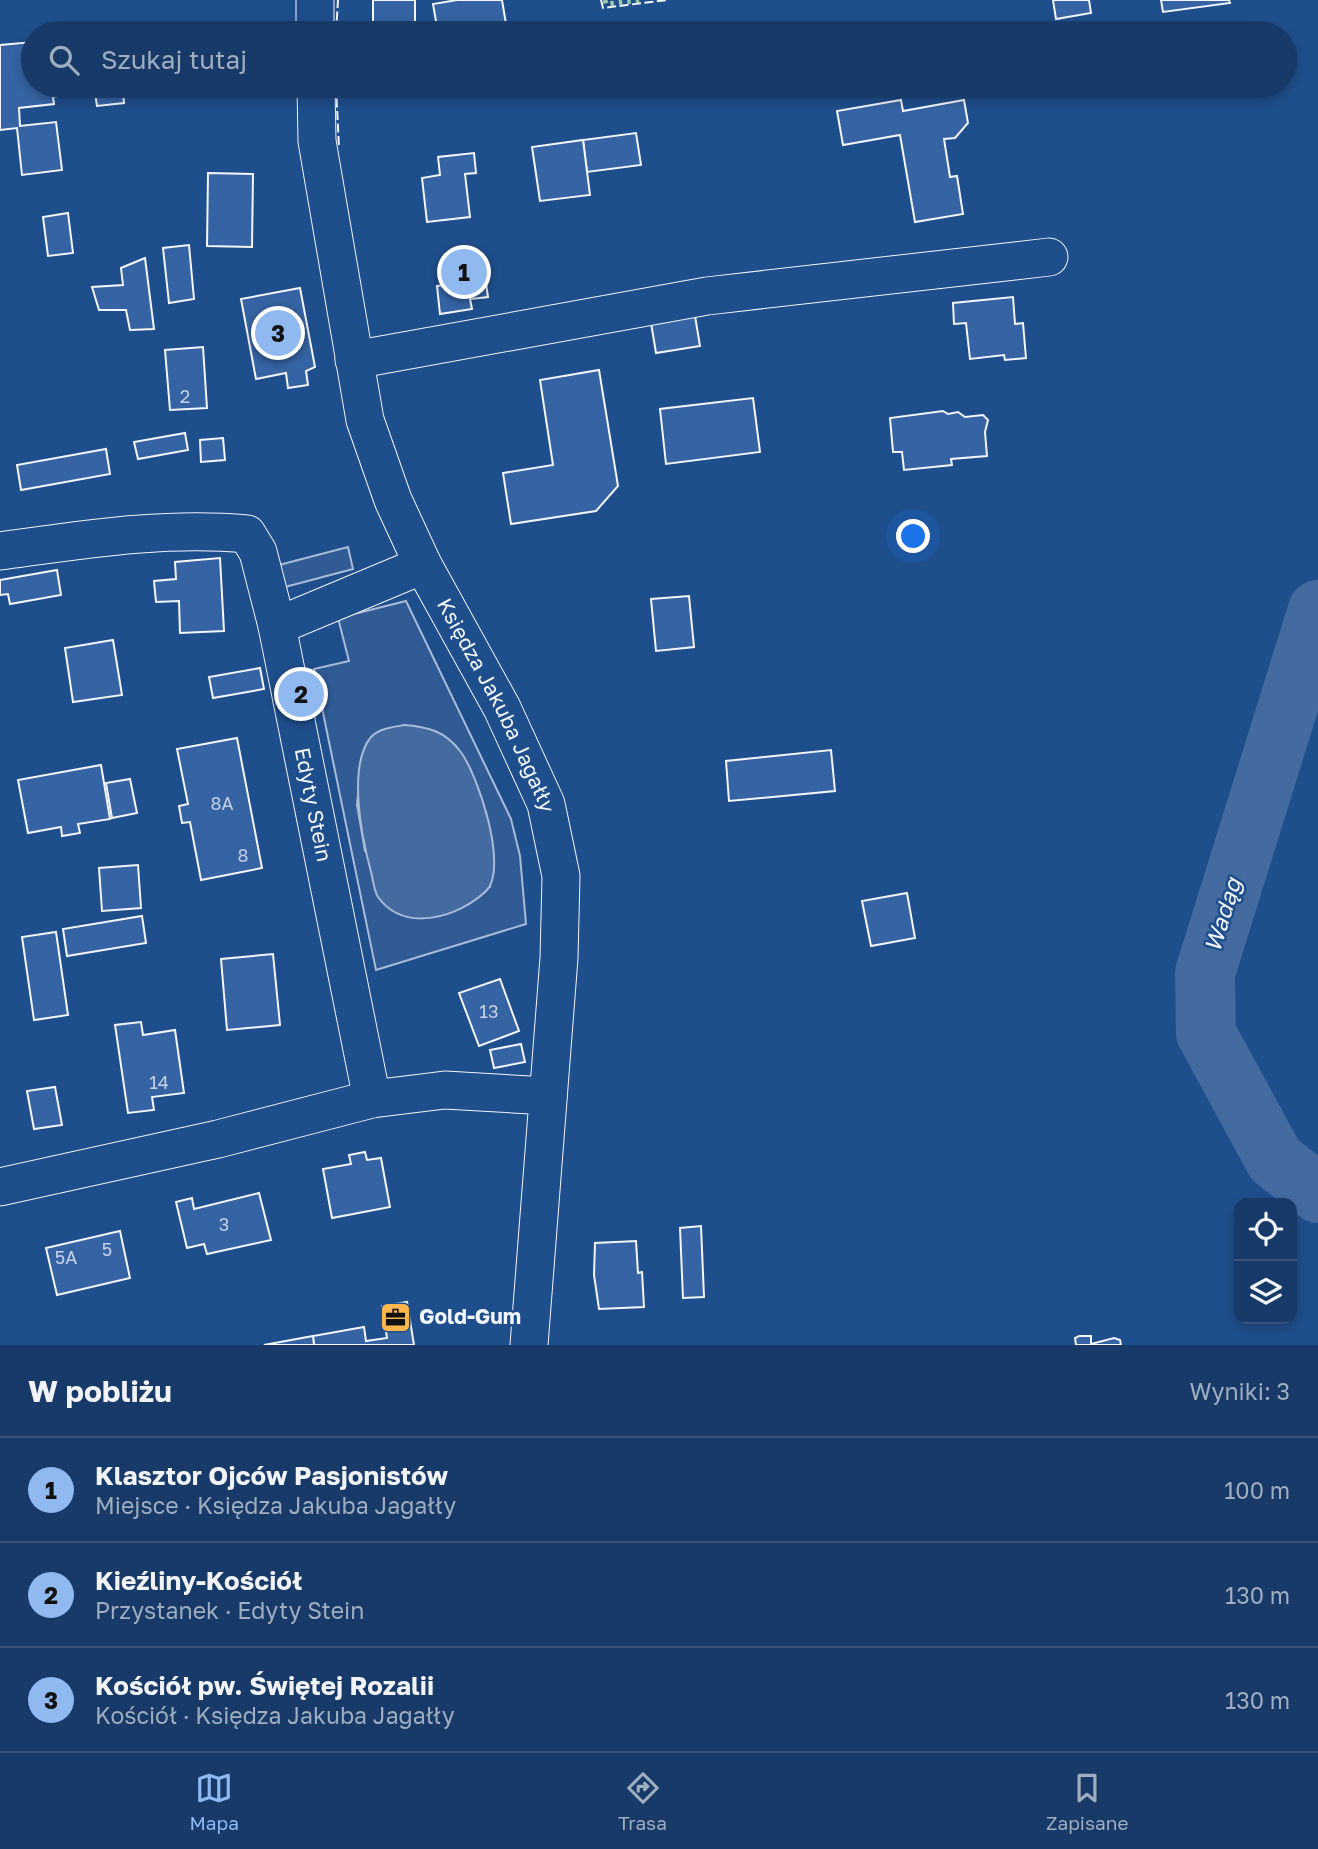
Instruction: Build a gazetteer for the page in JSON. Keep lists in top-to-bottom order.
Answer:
{
  "streets": {
    "street": ["Księdza Jakuba Jagałły", "Edyty Stein"]
  },
  "water": ["Wadąg"],
  "places": {
    "office": ["Gold-Gum"]
  },
  "house_numbers": [
    "2",
    "8A",
    "8",
    "13",
    "14",
    "3",
    "5",
    "5A"
  ],
  "page": {
    "search": "Szukaj tutaj",
    "pins": ["1", "3", "2"],
    "heading": ["W pobliżu", "Wyniki: 3"],
    "list": [
      {
        "mark": "1",
        "name": "Klasztor Ojców Pasjonistów",
        "note": "Miejsce · Księdza Jakuba Jagałły",
        "value": "100 m"
      },
      {
        "mark": "2",
        "name": "Kieźliny-Kościół",
        "note": "Przystanek · Edyty Stein",
        "value": "130 m"
      },
      {
        "mark": "3",
        "name": "Kościół pw. Świętej Rozalii",
        "note": "Kościół · Księdza Jakuba Jagałły",
        "value": "130 m"
      }
    ],
    "nav": ["Mapa", "Trasa", "Zapisane"]
  }
}
